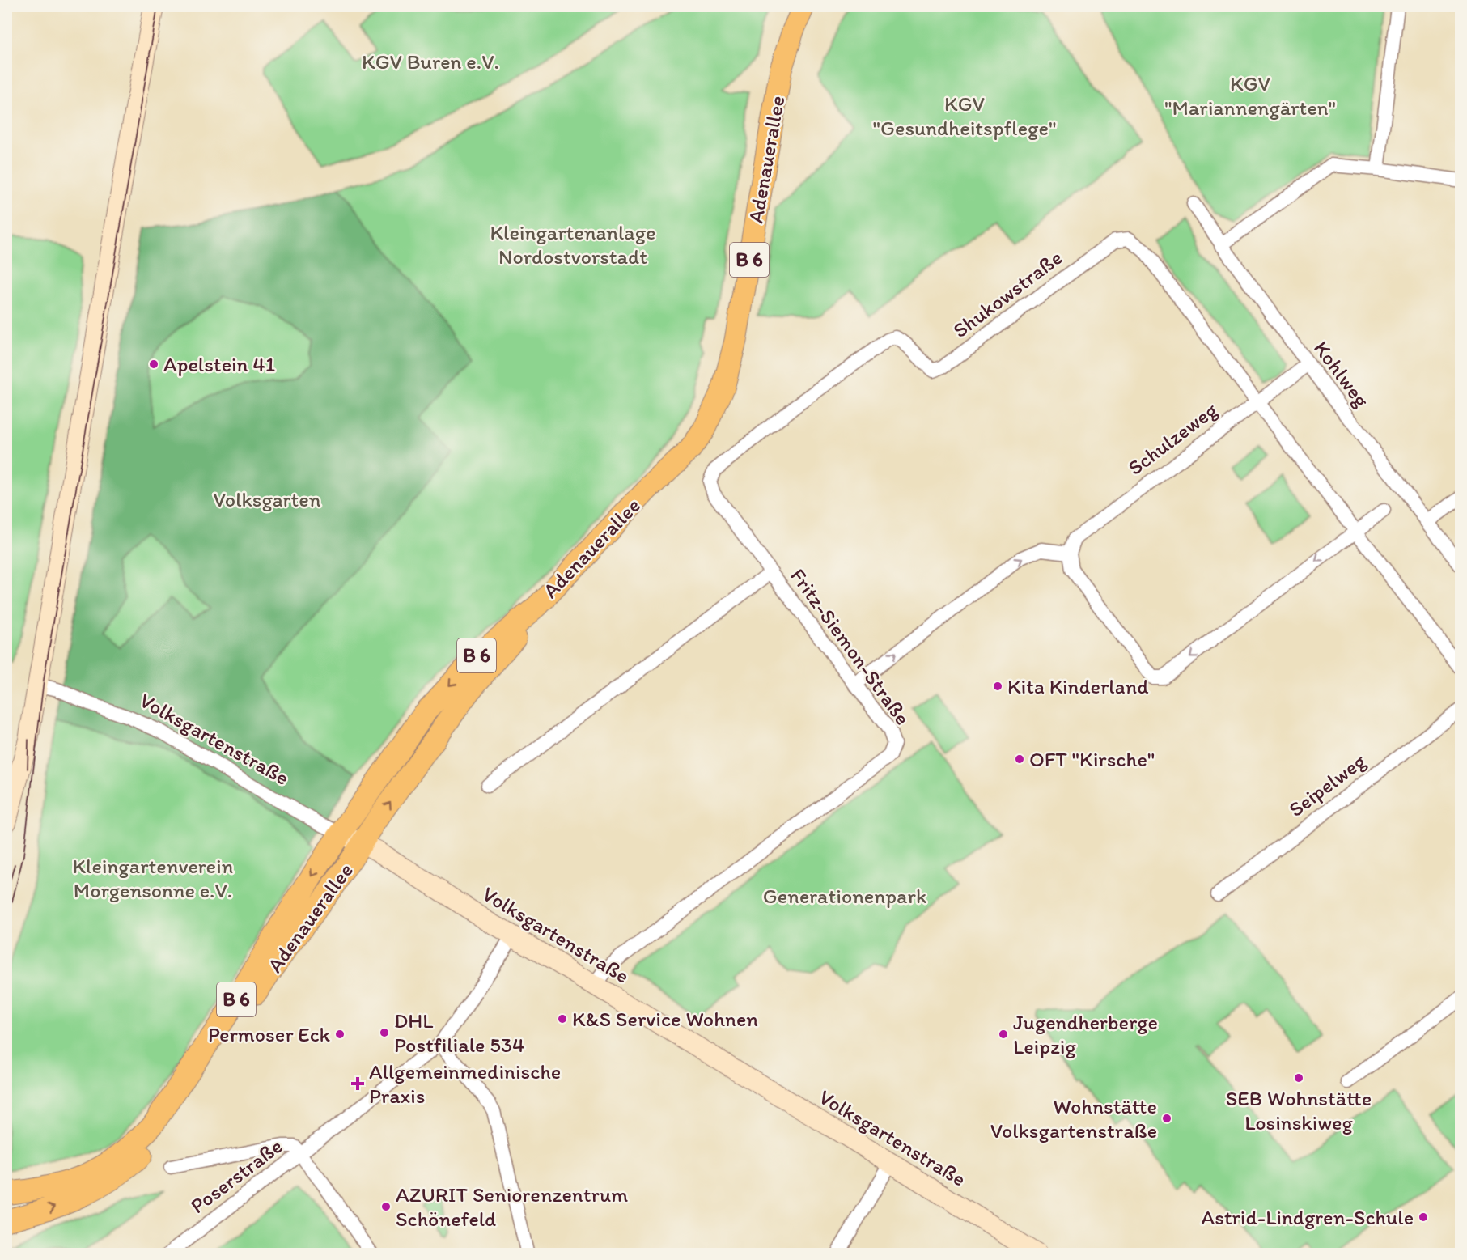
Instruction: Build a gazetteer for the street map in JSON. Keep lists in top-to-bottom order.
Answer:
{
  "streets": {
    "main road": ["Adenauerallee", "B 6", "Volksgartenstraße"],
    "street": [
      "Shukowstraße",
      "Kohlweg",
      "Schulzeweg",
      "Fritz-Siemon-Straße",
      "Seipelweg",
      "Poserstraße"
    ]
  },
  "crossings": [
    ["Adenauerallee", "Volksgartenstraße"],
    ["Shukowstraße", "Schulzeweg"],
    ["Shukowstraße", "Fritz-Siemon-Straße"],
    ["Kohlweg", "Schulzeweg"],
    ["Fritz-Siemon-Straße", "Volksgartenstraße"]
  ],
  "parks": [
    "KGV Buren e.V.",
    "KGV \"Mariannengärten\"",
    "KGV \"Gesundheitspflege\"",
    "Kleingartenanlage Nordostvorstadt",
    "Volksgarten",
    "Kleingartenverein Morgensonne e.V.",
    "Generationenpark"
  ],
  "places": {
    "other": [
      "Apelstein 41",
      "Kita Kinderland",
      "OFT \"Kirsche\"",
      "K&S Service Wohnen",
      "DHL Postfiliale 534",
      "Permoser Eck",
      "Jugendherberge Leipzig",
      "SEB Wohnstätte Losinskiweg",
      "Wohnstätte Volksgartenstraße",
      "AZURIT Seniorenzentrum Schönefeld",
      "Astrid-Lindgren-Schule"
    ],
    "health": ["Allgemeinmedinische Praxis"]
  }
}
